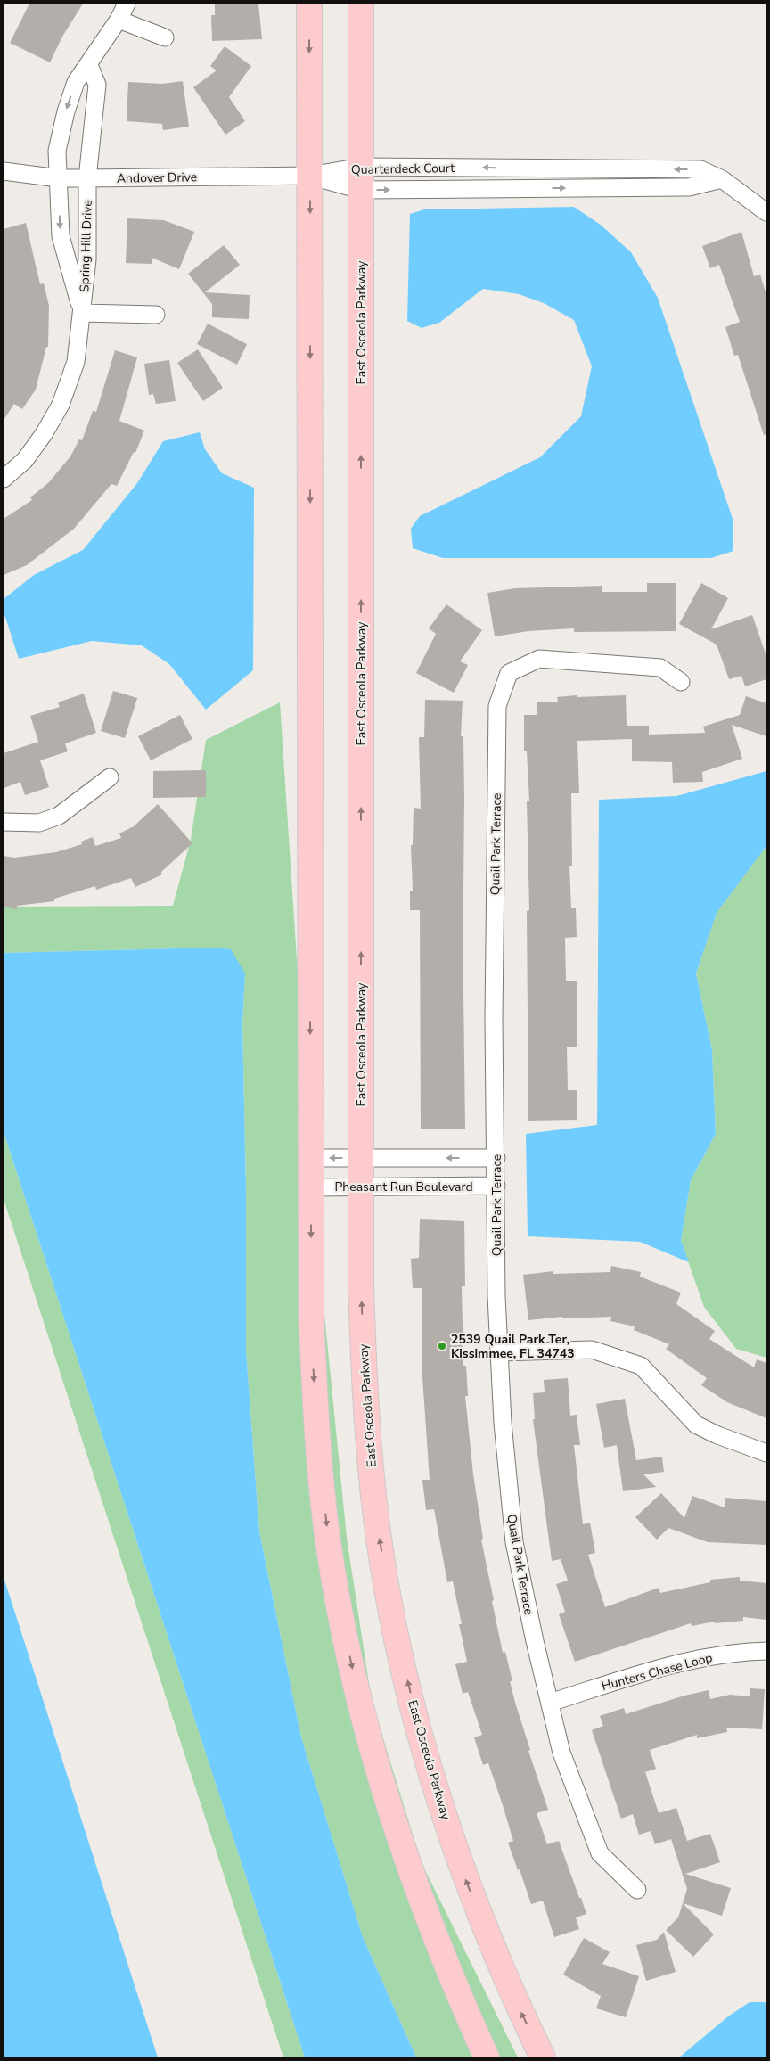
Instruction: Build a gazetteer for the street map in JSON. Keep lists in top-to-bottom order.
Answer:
{
  "streets": {
    "main road": ["East Osceola Parkway"],
    "street": [
      "Quarterdeck Court",
      "Andover Drive",
      "Spring Hill Drive",
      "Quail Park Terrace",
      "Pheasant Run Boulevard",
      "Hunters Chase Loop"
    ]
  },
  "crossings": [
    ["Quarterdeck Court", "Andover Drive"],
    ["Quarterdeck Court", "East Osceola Parkway"],
    ["Andover Drive", "Spring Hill Drive"],
    ["East Osceola Parkway", "Pheasant Run Boulevard"],
    ["Quail Park Terrace", "Pheasant Run Boulevard"],
    ["Quail Park Terrace", "Hunters Chase Loop"]
  ],
  "places": ["2539 Quail Park Ter, Kissimmee, FL 34743"]
}
